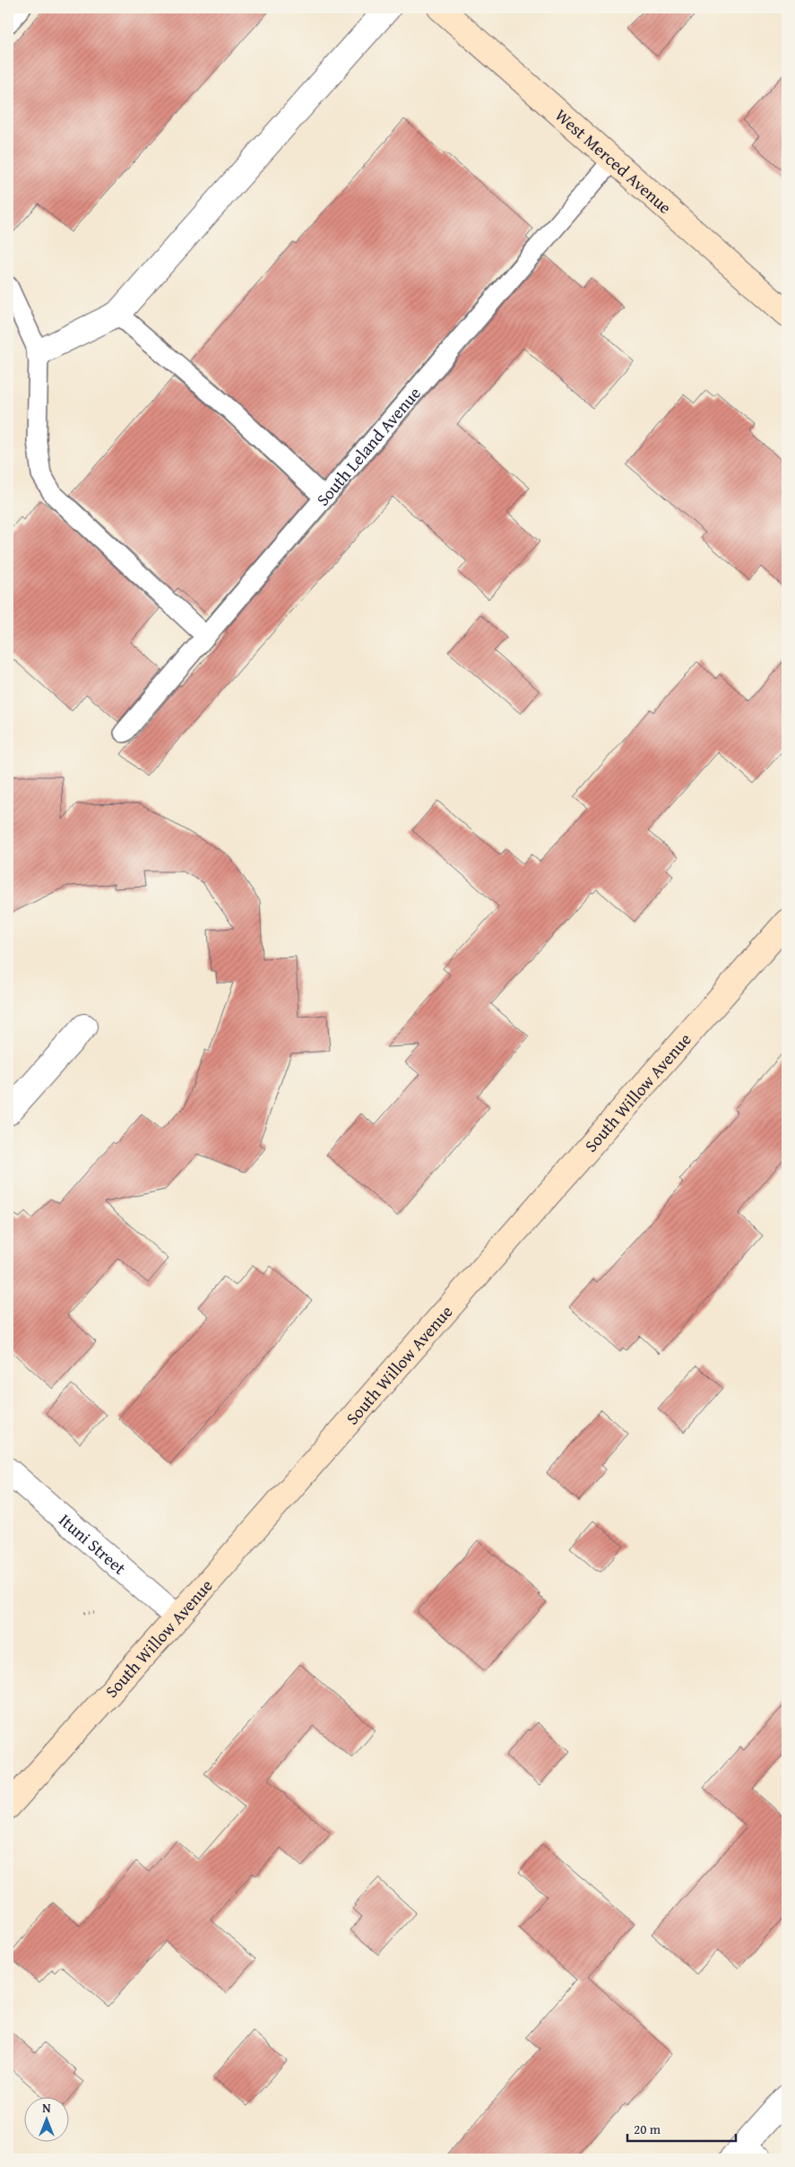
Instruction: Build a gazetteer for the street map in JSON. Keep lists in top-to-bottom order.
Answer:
{
  "streets": {
    "street": ["West Merced Avenue", "South Willow Avenue", "Ituni Street"],
    "lane": ["South Leland Avenue"]
  },
  "crossings": [
    ["West Merced Avenue", "South Leland Avenue"],
    ["South Willow Avenue", "Ituni Street"]
  ],
  "scale_bar": "20 m",
  "north": "top"
}
